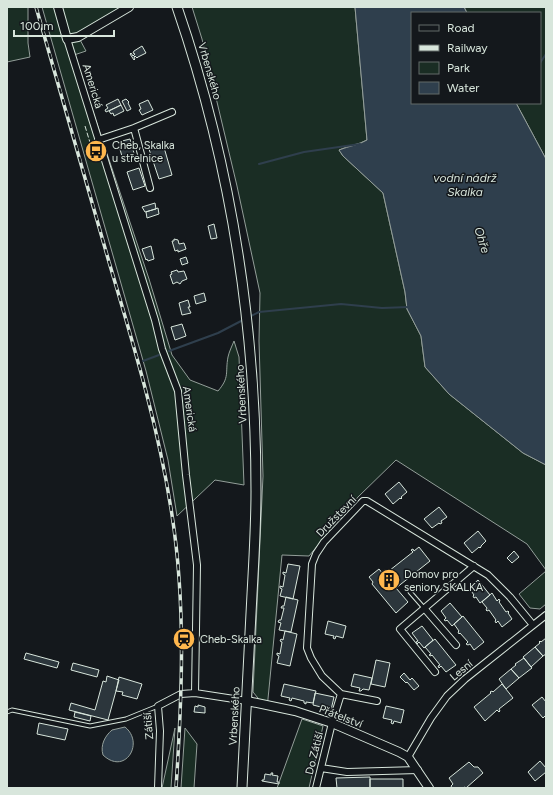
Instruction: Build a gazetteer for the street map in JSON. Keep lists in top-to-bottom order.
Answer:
{
  "streets": {
    "main road": ["Vrbenského"],
    "street": [
      "Americká",
      "Družstevní",
      "Lesní",
      "Přátelství",
      "Zátiší",
      "Do Zátiší"
    ]
  },
  "crossings": [
    ["Vrbenského", "Přátelství"],
    ["Družstevní", "Lesní"],
    ["Lesní", "Přátelství"],
    ["Přátelství", "Do Zátiší"]
  ],
  "water": ["vodní nádrž Skalka", "Ohře"],
  "places": {
    "bus stop": ["Cheb, Skalka u střelnice"],
    "building": ["Domov pro seniory SKALKA"],
    "station": ["Cheb-Skalka"]
  },
  "legend": [
    "Road",
    "Railway",
    "Park",
    "Water"
  ],
  "scale_bar": "100 m"
}
